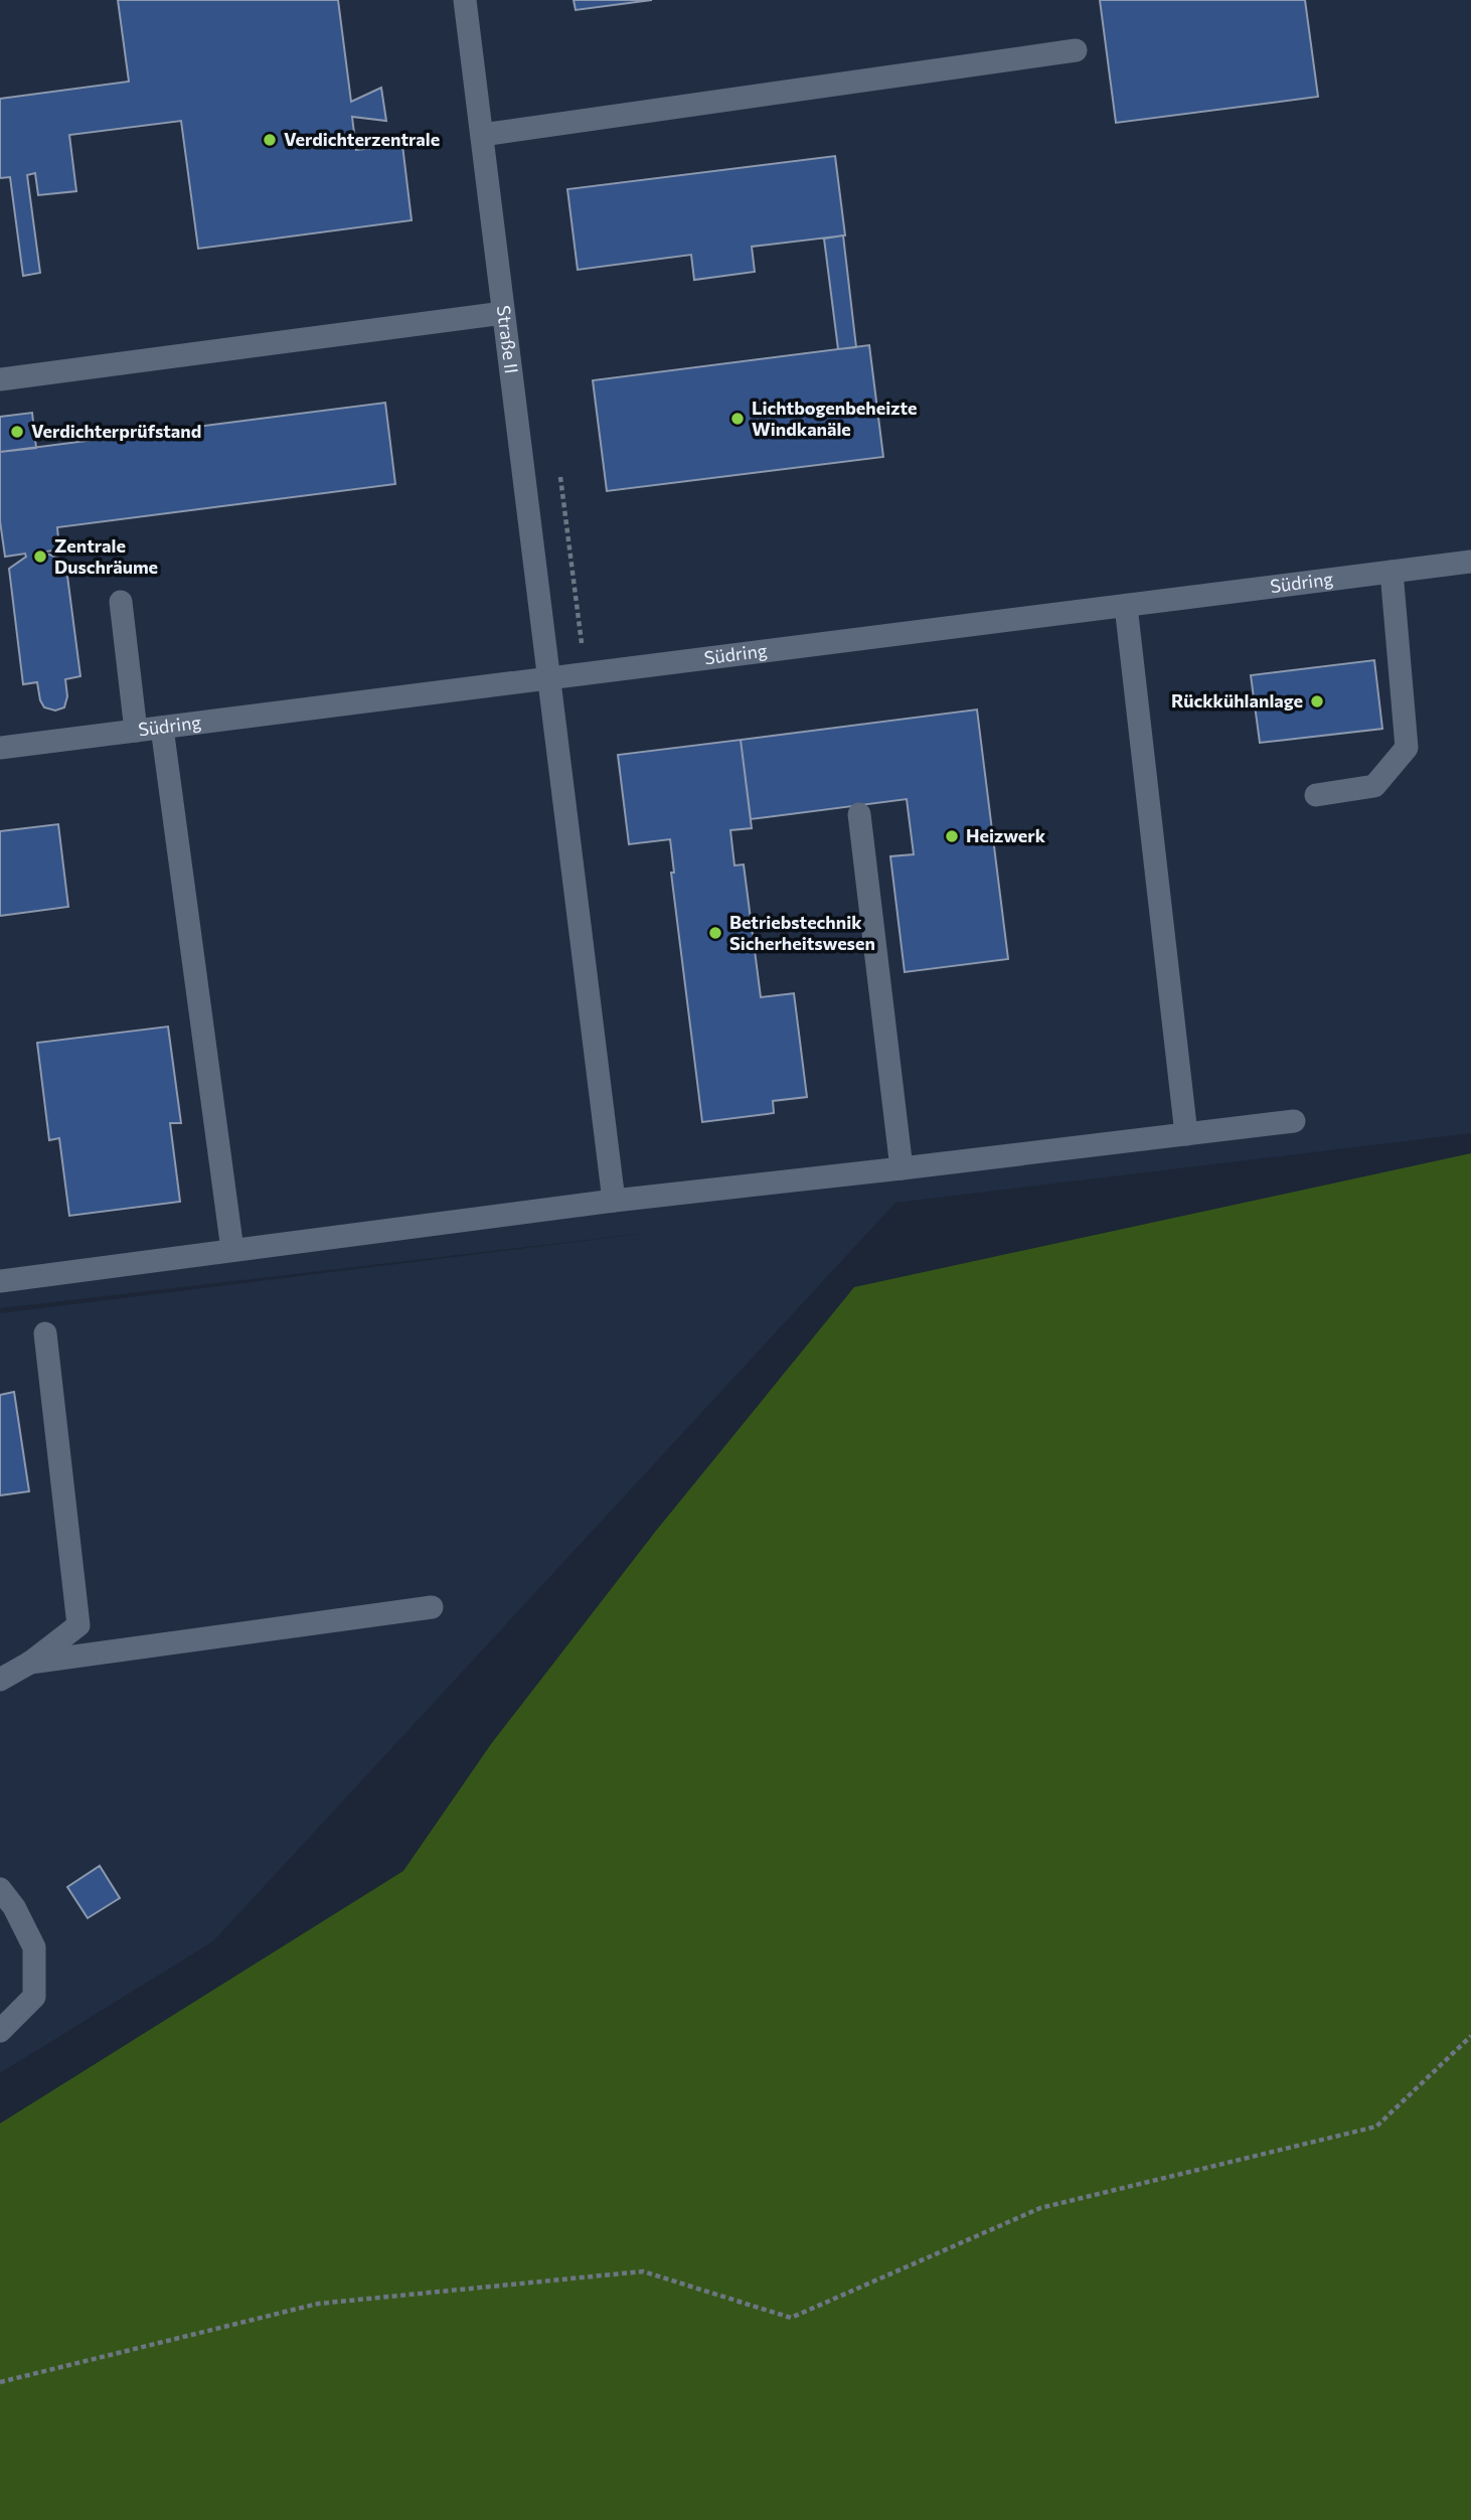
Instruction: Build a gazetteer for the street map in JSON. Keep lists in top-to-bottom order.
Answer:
{
  "streets": {
    "lane": ["Straße II", "Südring"]
  },
  "crossings": [
    ["Straße II", "Südring"]
  ],
  "places": [
    "Verdichterzentrale",
    "Lichtbogenbeheizte Windkanäle",
    "Verdichterprüfstand",
    "Zentrale Duschräume",
    "Rückkühlanlage",
    "Heizwerk",
    "Betriebstechnik Sicherheitswesen"
  ]
}
